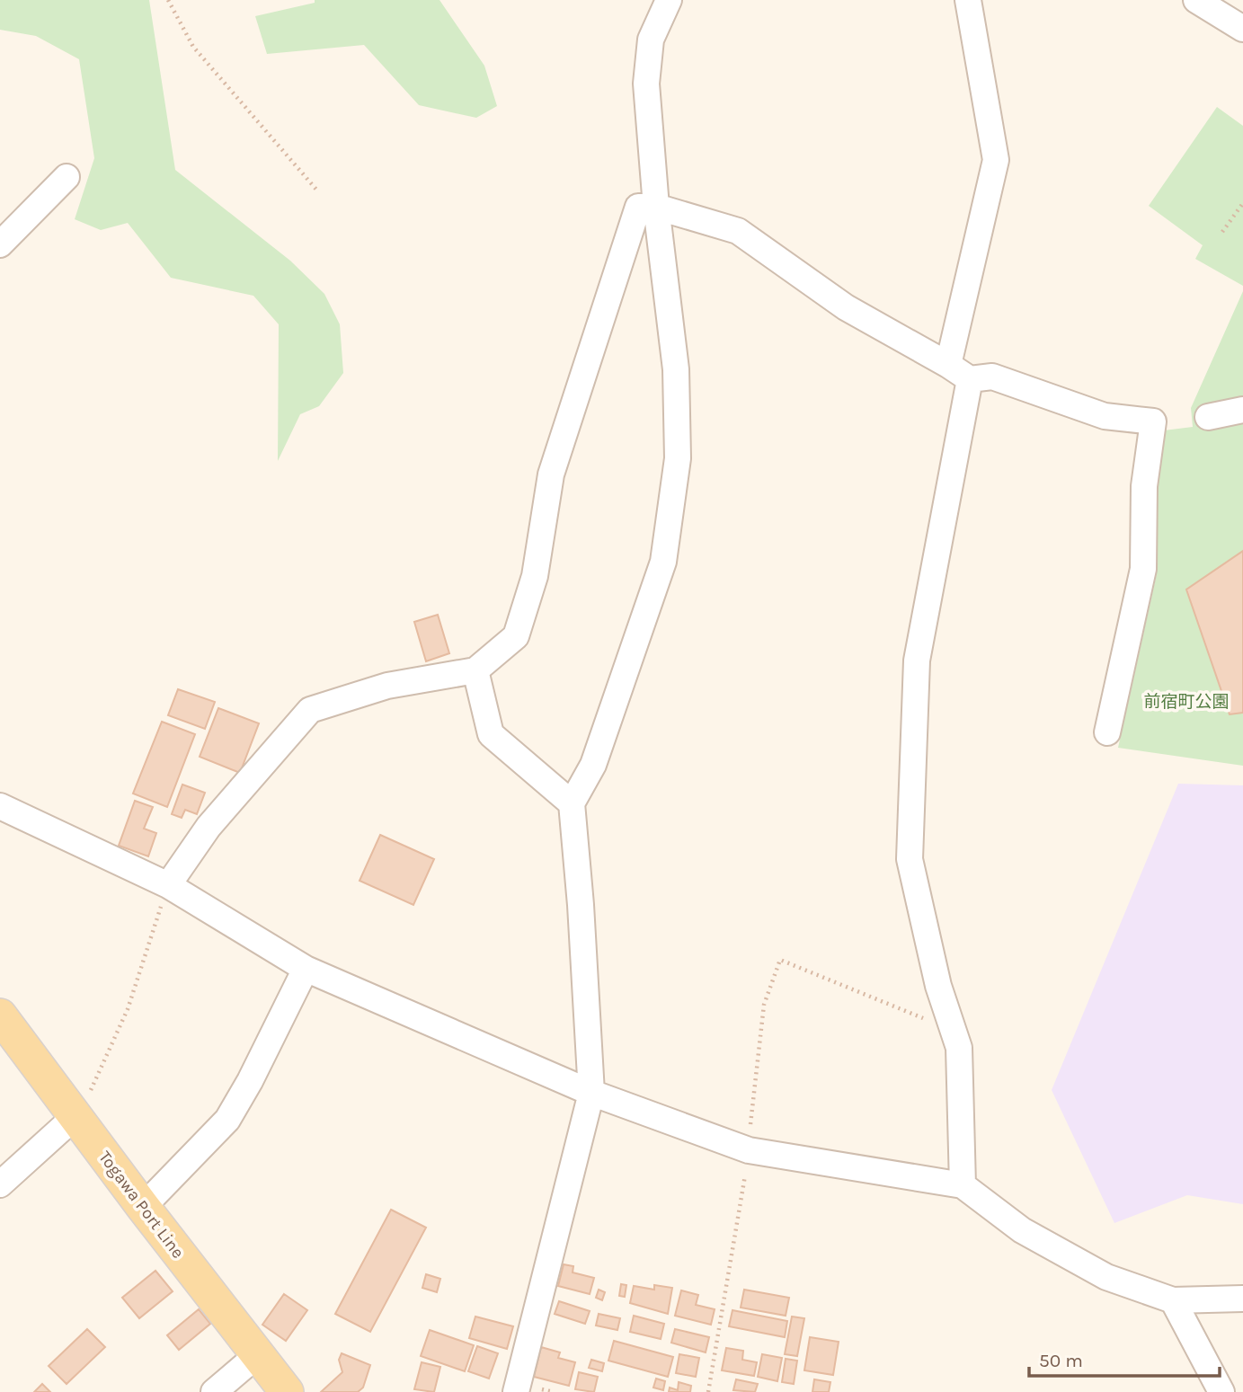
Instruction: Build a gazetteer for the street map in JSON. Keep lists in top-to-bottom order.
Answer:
{
  "streets": {
    "main road": ["Togawa Port Line"]
  },
  "parks": ["前宿町公園"],
  "scale_bar": "50 m"
}
